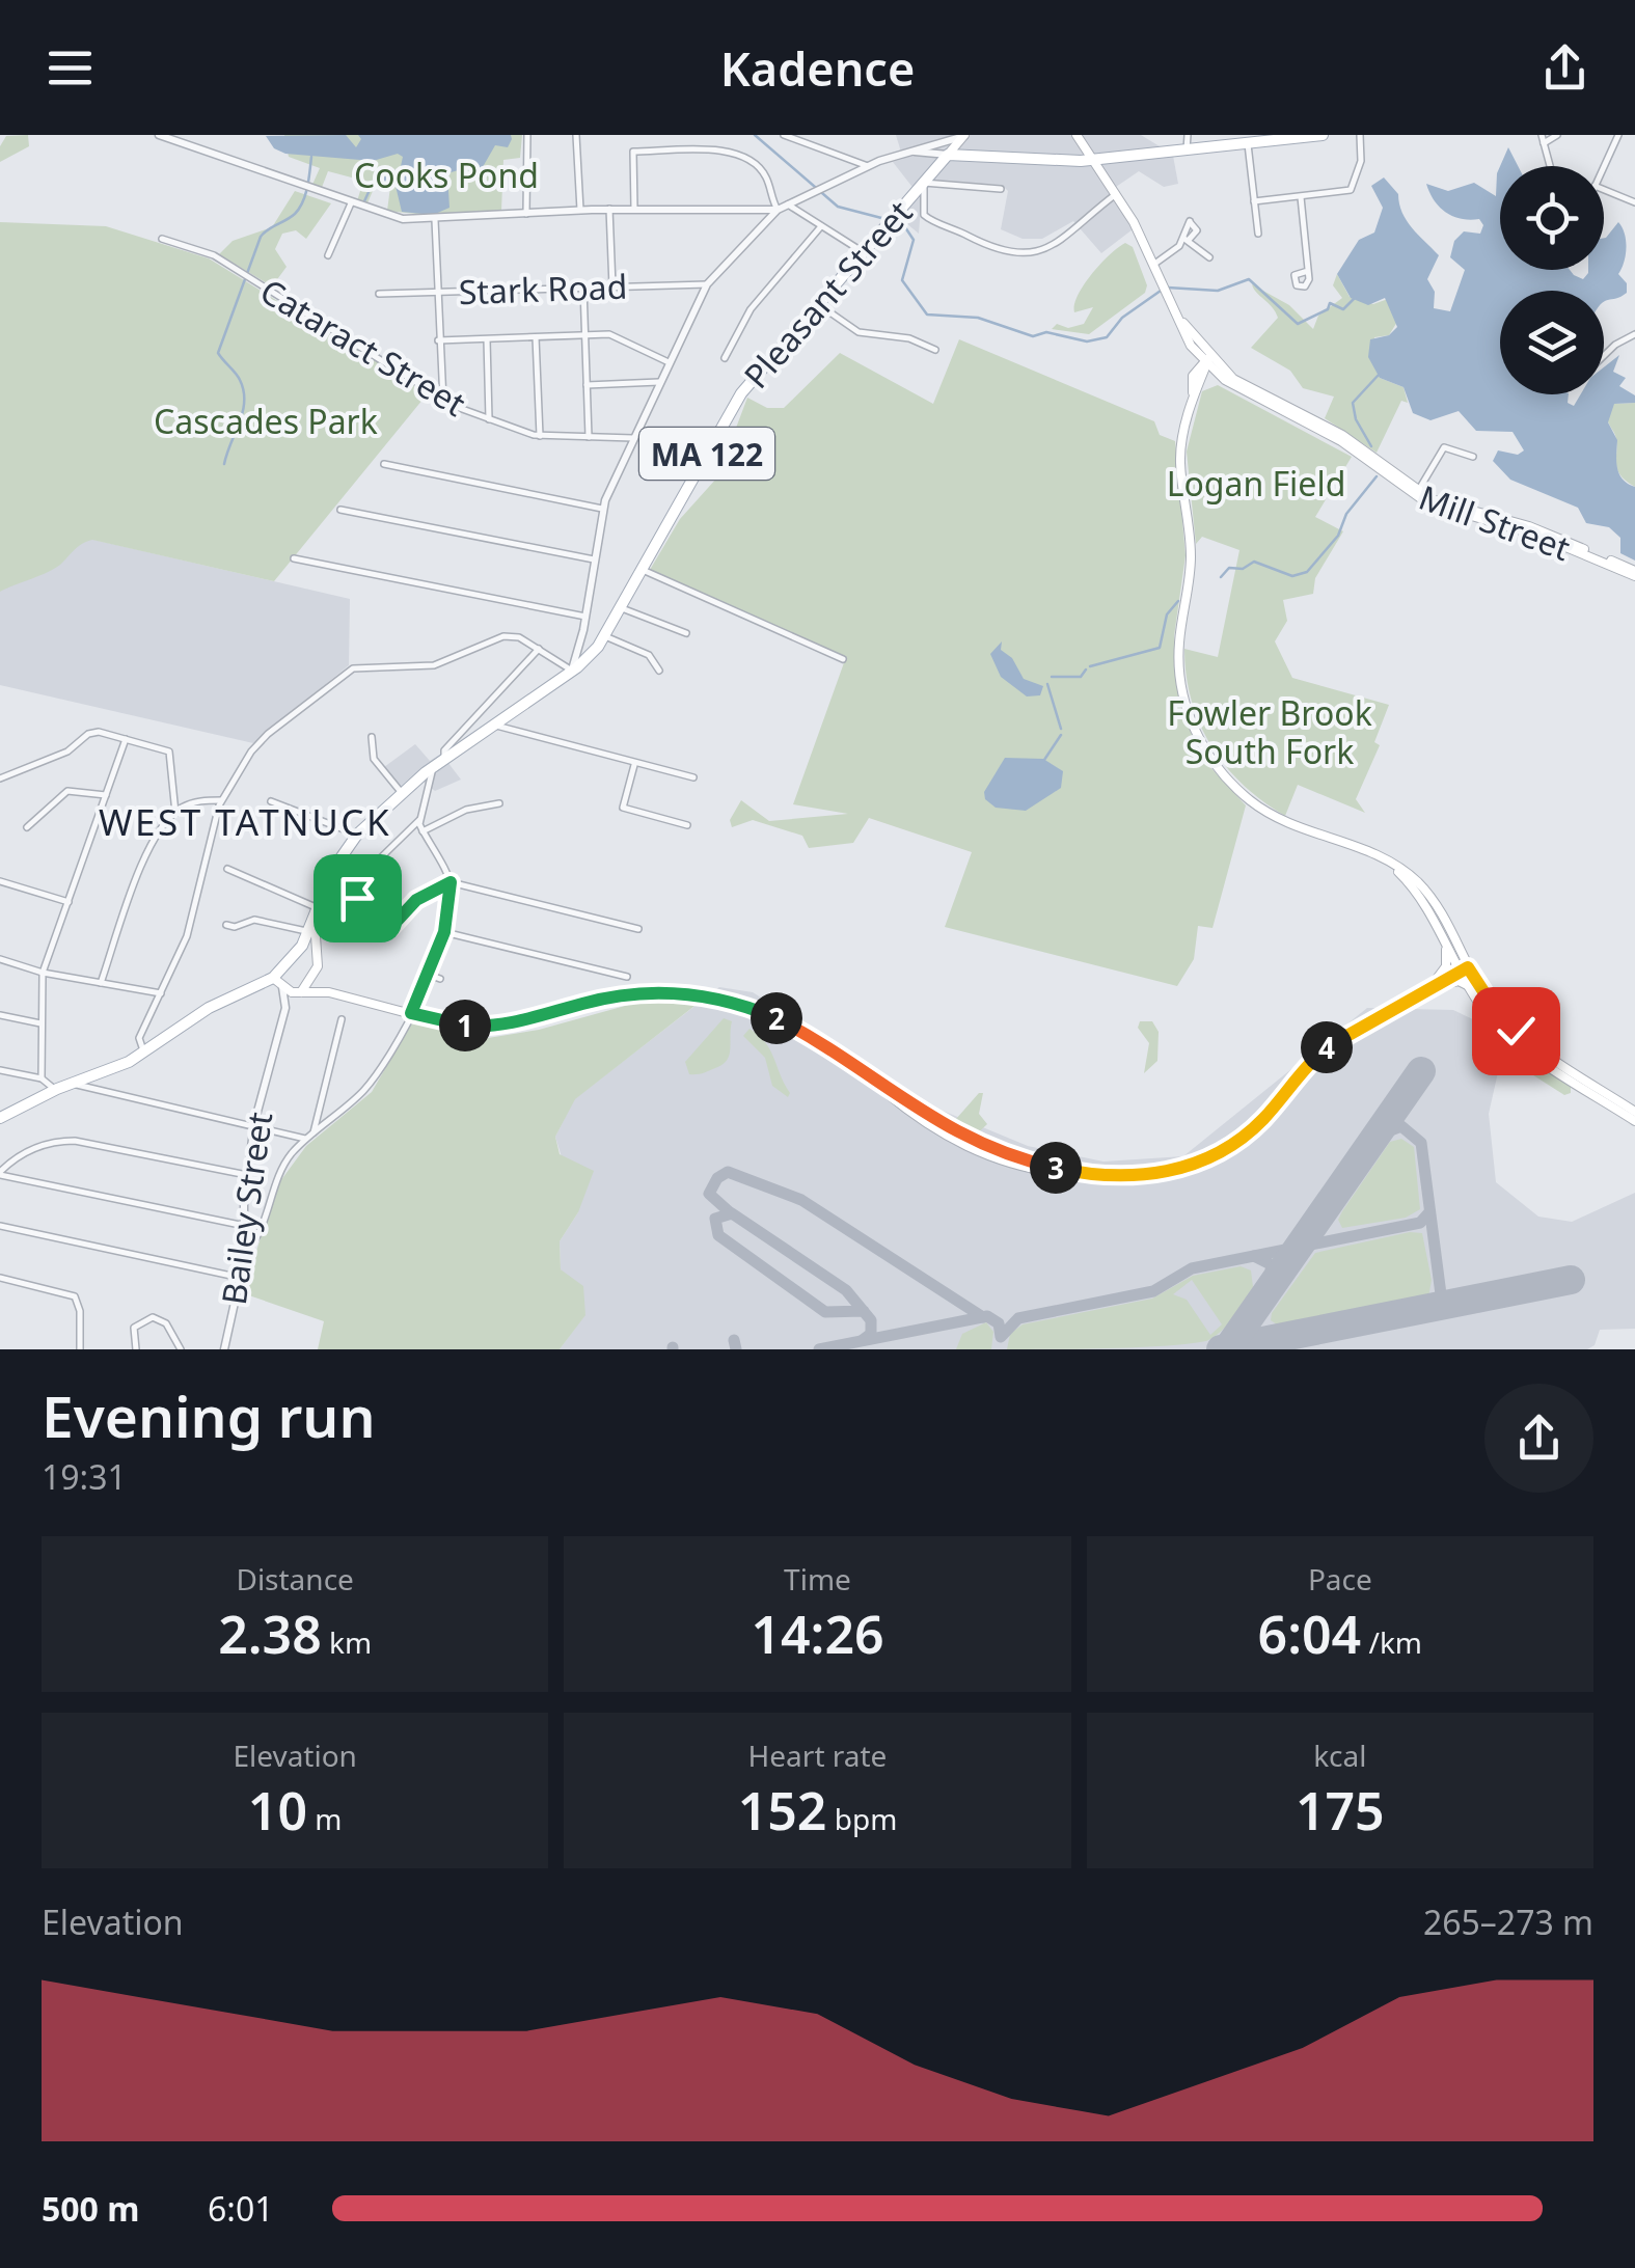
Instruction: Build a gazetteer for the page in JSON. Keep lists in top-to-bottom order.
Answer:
{
  "streets": {
    "main road": ["Pleasant Street", "MA 122", "Mill Street"],
    "street": ["Stark Road", "Cataract Street", "Bailey Street"]
  },
  "districts": ["WEST TATNUCK"],
  "parks": [
    "Cooks Pond",
    "Cascades Park",
    "Logan Field",
    "Fowler Brook South Fork"
  ],
  "page": {
    "header": "Kadence",
    "pins": [
      "2",
      "1",
      "4",
      "3"
    ],
    "heading": ["Evening run", "19:31"],
    "stats": [
      ["Distance", "2.38 km"],
      ["Time", "14:26"],
      ["Pace", "6:04 /km"],
      ["Elevation", "10 m"],
      ["Heart rate", "152 bpm"],
      ["kcal", "175"]
    ],
    "chart": ["Elevation", "265–273 m"],
    "list": [
      {
        "name": "500 m",
        "note": "6:01"
      }
    ]
  }
}
